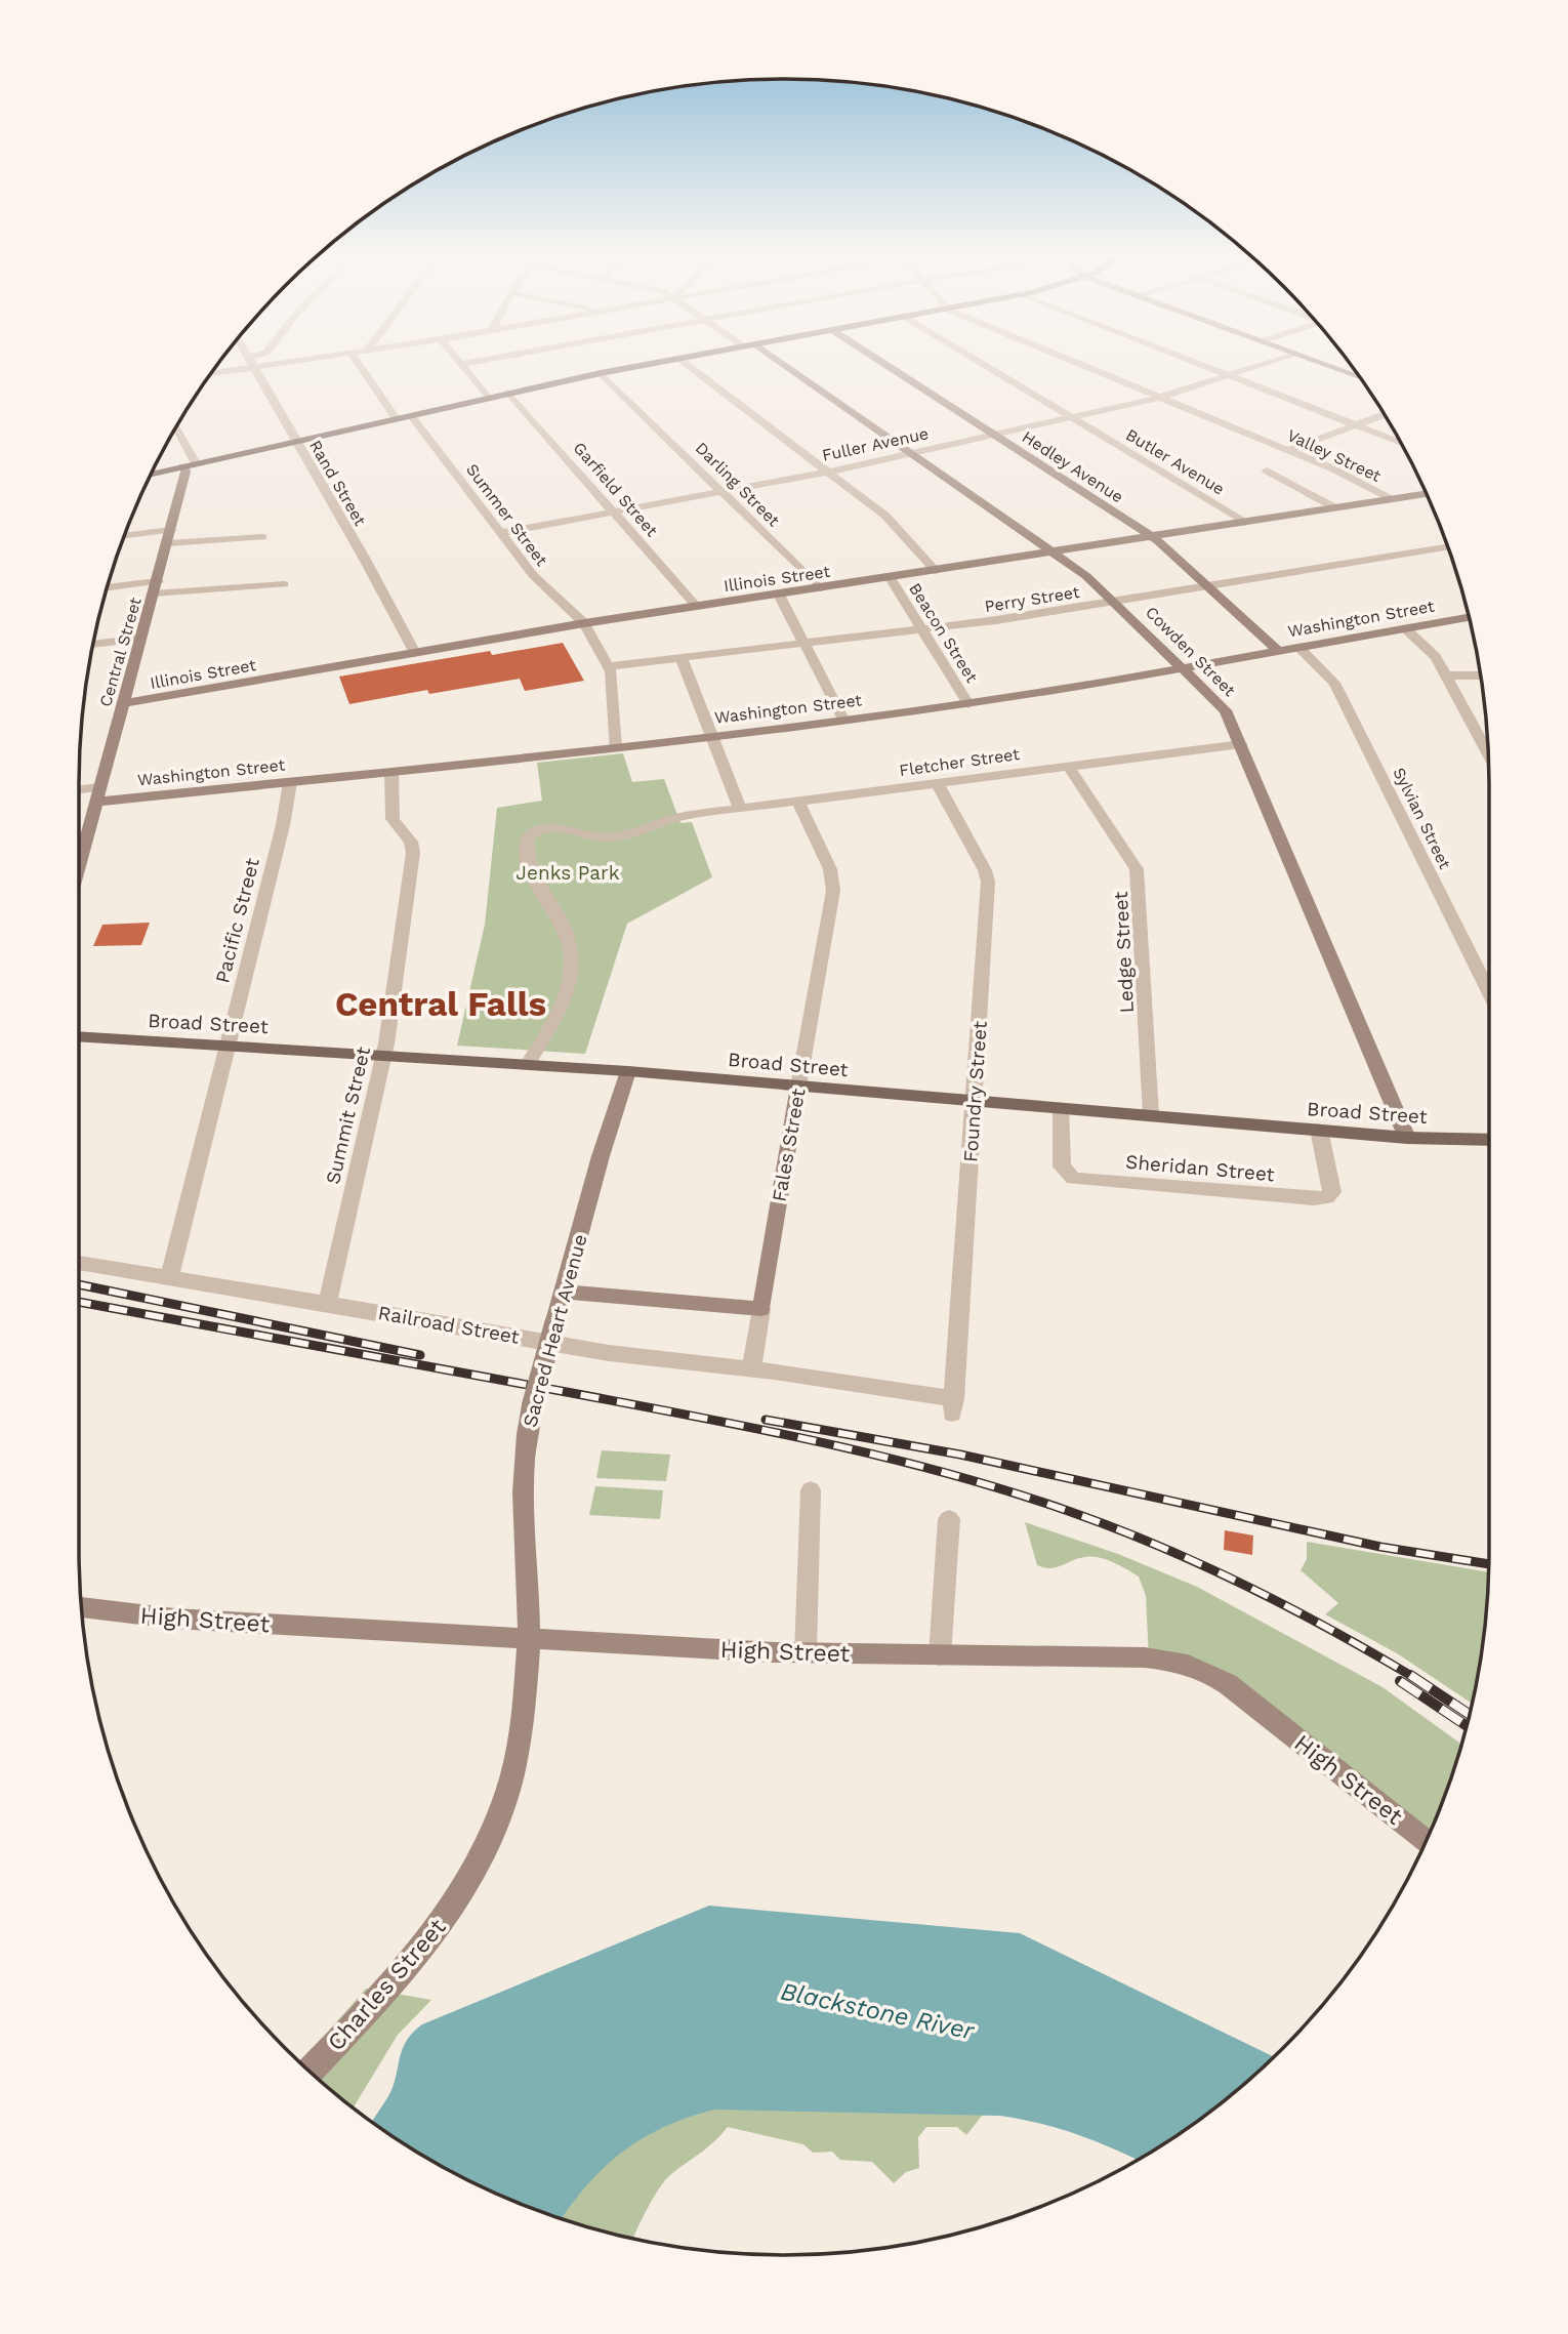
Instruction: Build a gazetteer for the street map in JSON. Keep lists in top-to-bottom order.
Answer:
{
  "streets": {
    "main road": ["Broad Street"],
    "street": [
      "Fuller Avenue",
      "Valley Street",
      "Butler Avenue",
      "Hedley Avenue",
      "Rand Street",
      "Darling Street",
      "Garfield Street",
      "Summer Street",
      "Illinois Street",
      "Perry Street",
      "Washington Street",
      "Beacon Street",
      "Cowden Street",
      "Central Street",
      "Fletcher Street",
      "Sylvian Street",
      "Pacific Street",
      "Ledge Street",
      "Foundry Street",
      "Summit Street",
      "Fales Street",
      "Sheridan Street",
      "Railroad Street",
      "Sacred Heart Avenue",
      "High Street",
      "Charles Street"
    ]
  },
  "crossings": [
    ["Fuller Avenue", "Valley Street"],
    ["Fuller Avenue", "Butler Avenue"],
    ["Fuller Avenue", "Hedley Avenue"],
    ["Fuller Avenue", "Darling Street"],
    ["Fuller Avenue", "Garfield Street"],
    ["Fuller Avenue", "Summer Street"],
    ["Fuller Avenue", "Cowden Street"],
    ["Valley Street", "Illinois Street"],
    ["Butler Avenue", "Illinois Street"],
    ["Hedley Avenue", "Illinois Street"],
    ["Hedley Avenue", "Perry Street"],
    ["Hedley Avenue", "Washington Street"],
    ["Rand Street", "Illinois Street"],
    ["Darling Street", "Illinois Street"],
    ["Garfield Street", "Illinois Street"],
    ["Summer Street", "Illinois Street"],
    ["Summer Street", "Perry Street"],
    ["Summer Street", "Washington Street"],
    ["Illinois Street", "Beacon Street"],
    ["Illinois Street", "Cowden Street"],
    ["Illinois Street", "Central Street"],
    ["Perry Street", "Beacon Street"],
    ["Perry Street", "Cowden Street"],
    ["Washington Street", "Beacon Street"],
    ["Washington Street", "Cowden Street"],
    ["Washington Street", "Central Street"],
    ["Washington Street", "Sylvian Street"],
    ["Washington Street", "Pacific Street"],
    ["Washington Street", "Summit Street"],
    ["Cowden Street", "Fletcher Street"],
    ["Cowden Street", "Broad Street"],
    ["Fletcher Street", "Ledge Street"],
    ["Fletcher Street", "Broad Street"],
    ["Fletcher Street", "Foundry Street"],
    ["Fletcher Street", "Fales Street"],
    ["Pacific Street", "Broad Street"],
    ["Pacific Street", "Railroad Street"],
    ["Ledge Street", "Broad Street"],
    ["Broad Street", "Foundry Street"],
    ["Broad Street", "Summit Street"],
    ["Broad Street", "Fales Street"],
    ["Broad Street", "Sheridan Street"],
    ["Broad Street", "Sacred Heart Avenue"],
    ["Foundry Street", "Railroad Street"],
    ["Summit Street", "Railroad Street"],
    ["Fales Street", "Railroad Street"],
    ["Sacred Heart Avenue", "High Street"],
    ["Sacred Heart Avenue", "Charles Street"],
    ["High Street", "Charles Street"]
  ],
  "districts": ["Central Falls"],
  "water": ["Blackstone River"],
  "parks": ["Jenks Park"]
}
